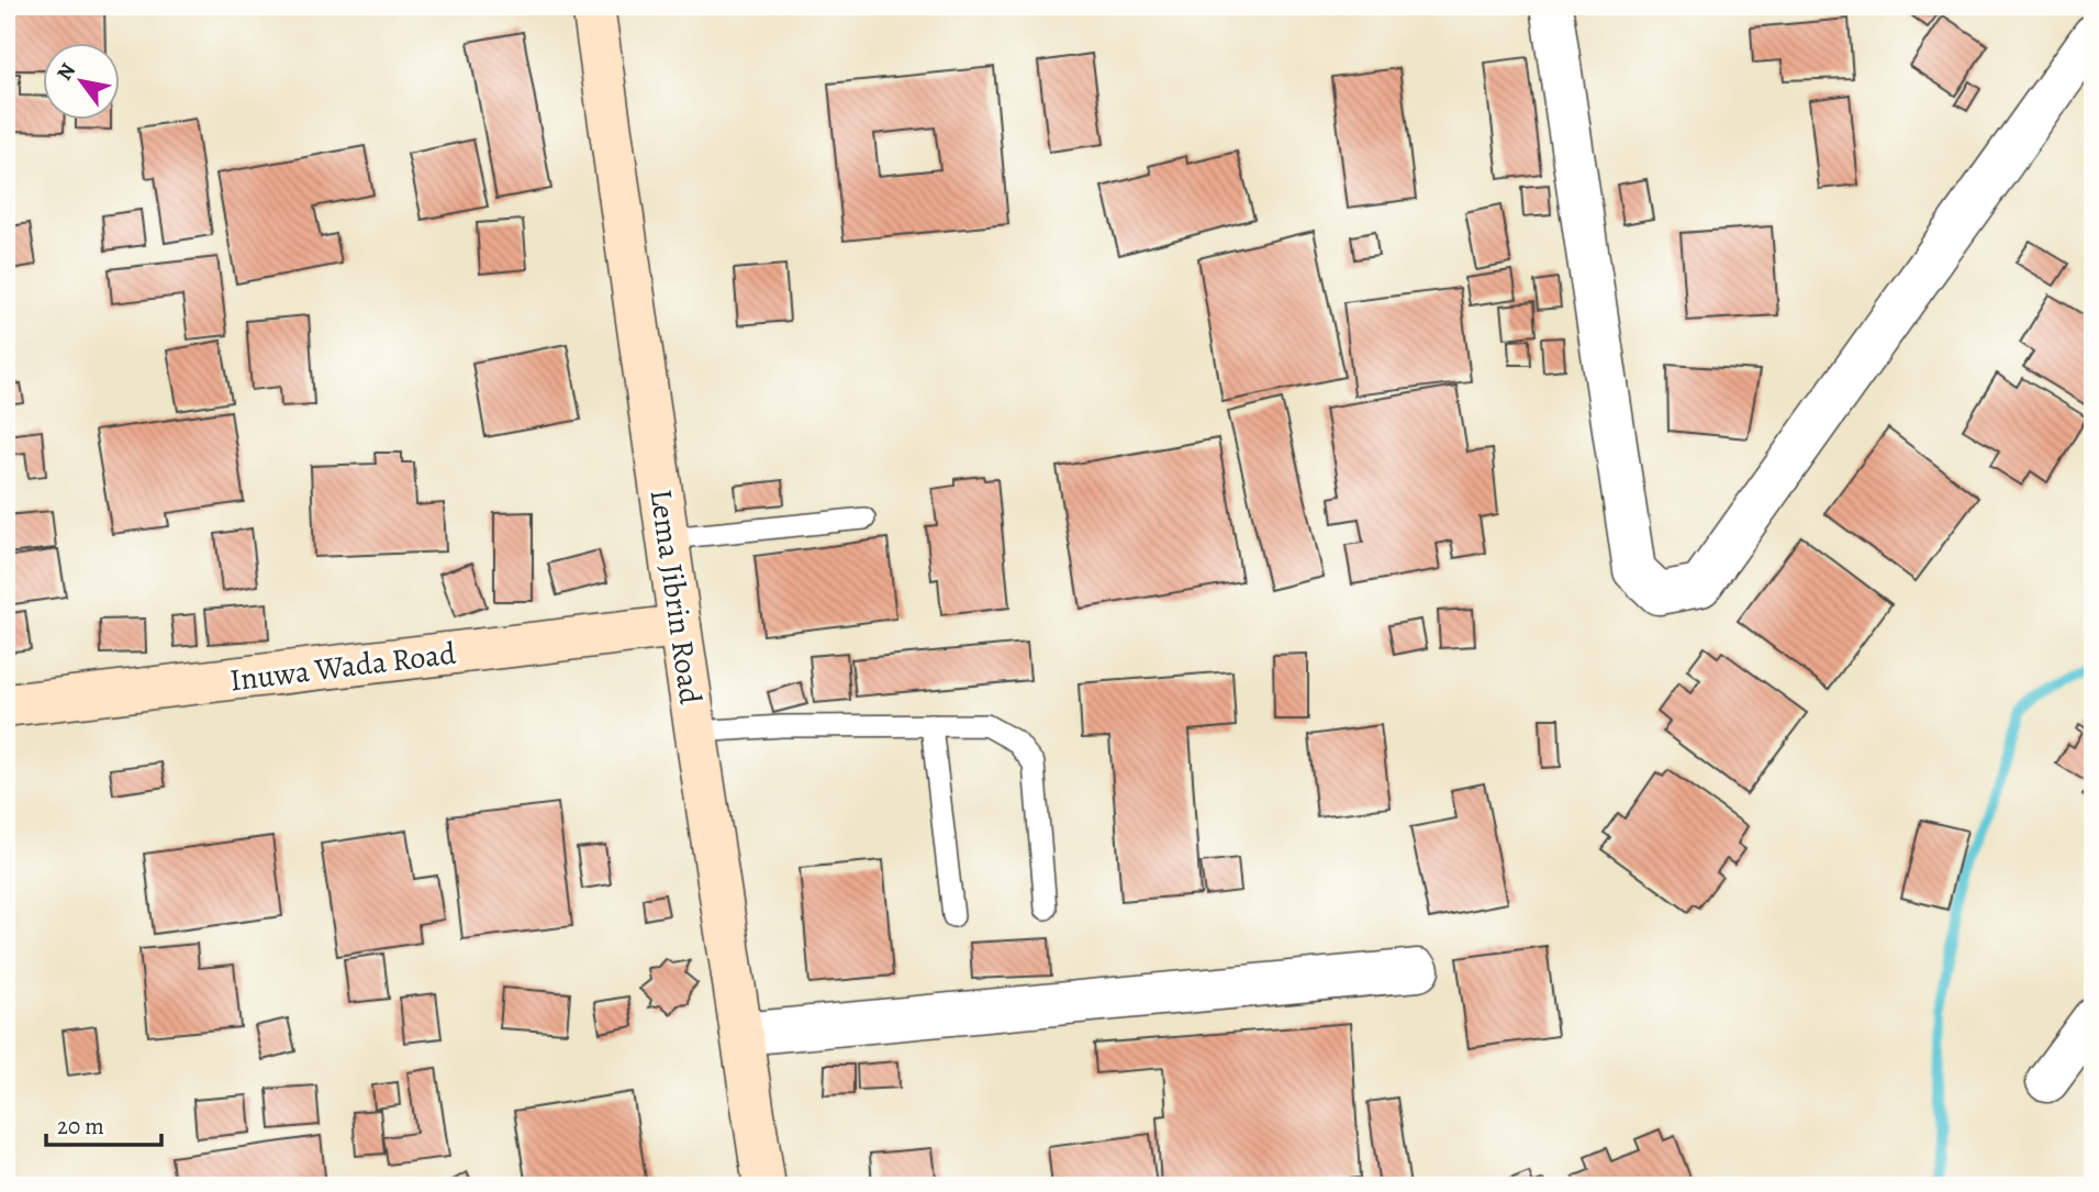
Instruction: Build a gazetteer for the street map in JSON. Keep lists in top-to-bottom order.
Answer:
{
  "streets": {
    "street": ["Lema Jibrin Road", "Inuwa Wada Road"]
  },
  "crossings": [
    ["Lema Jibrin Road", "Inuwa Wada Road"]
  ],
  "scale_bar": "20 m",
  "north": "top left"
}
